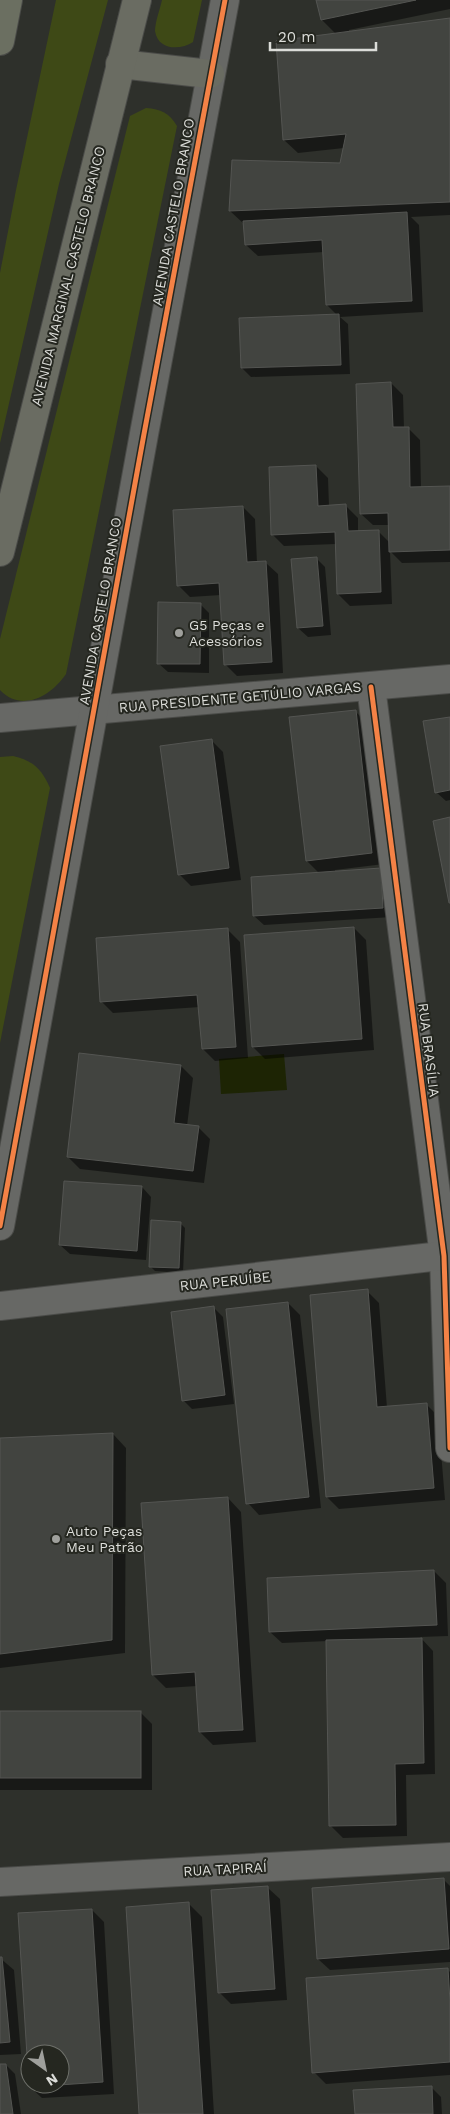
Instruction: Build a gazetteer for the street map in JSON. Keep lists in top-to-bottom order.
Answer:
{
  "streets": {
    "main road": ["AVENIDA MARGINAL CASTELO BRANCO"],
    "street": [
      "AVENIDA CASTELO BRANCO",
      "RUA PRESIDENTE GETÚLIO VARGAS",
      "RUA BRASÍLIA",
      "RUA PERUÍBE",
      "RUA TAPIRAÍ"
    ]
  },
  "crossings": [
    ["AVENIDA CASTELO BRANCO", "RUA PRESIDENTE GETÚLIO VARGAS"],
    ["RUA PRESIDENTE GETÚLIO VARGAS", "RUA BRASÍLIA"],
    ["RUA BRASÍLIA", "RUA PERUÍBE"]
  ],
  "places": ["G5 Peças e Acessórios", "Auto Peças Meu Patrão"],
  "scale_bar": "20 m",
  "north": "bottom right"
}
